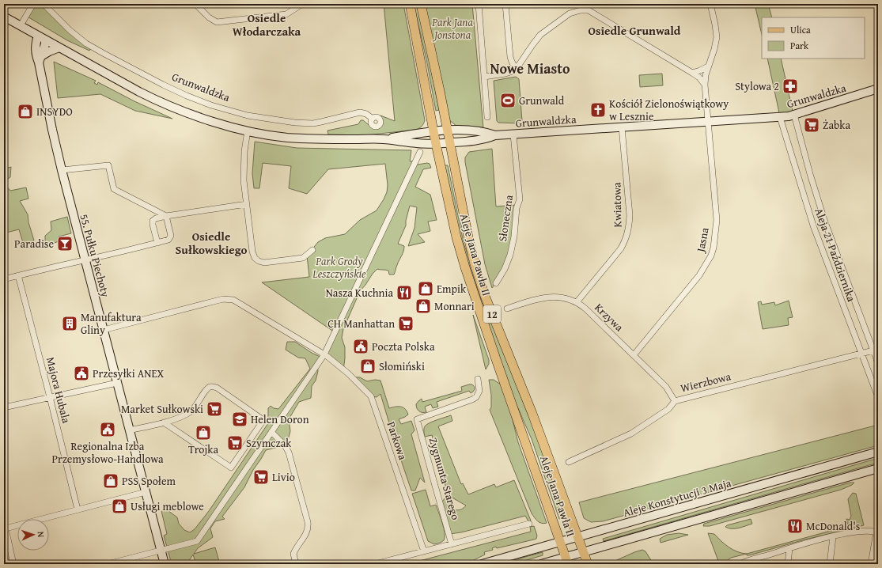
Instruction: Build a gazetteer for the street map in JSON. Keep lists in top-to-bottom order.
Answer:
{
  "streets": {
    "main road": ["Aleje Jana Pawła II", "12"],
    "street": [
      "Grunwaldzka",
      "Kwiatowa",
      "Słoneczna",
      "Jasna",
      "Aleja 21 Października",
      "55. Pułku Piechoty",
      "Krzywa",
      "Wierzbowa",
      "Majora Hubala",
      "Parkowa",
      "Zygmunta Starego",
      "Aleje Konstytucji 3 Maja"
    ]
  },
  "crossings": [
    ["Grunwaldzka", "Kwiatowa"],
    ["Grunwaldzka", "Słoneczna"],
    ["Grunwaldzka", "Jasna"],
    ["Grunwaldzka", "Aleje Jana Pawła II"],
    ["Grunwaldzka", "Aleja 21 Października"],
    ["Grunwaldzka", "55. Pułku Piechoty"],
    ["Kwiatowa", "Krzywa"],
    ["Jasna", "Krzywa"],
    ["Aleje Jana Pawła II", "12"],
    ["Aleje Jana Pawła II", "Aleje Konstytucji 3 Maja"],
    ["Aleja 21 Października", "Wierzbowa"],
    ["55. Pułku Piechoty", "Parkowa"],
    ["Krzywa", "Wierzbowa"]
  ],
  "districts": [
    "Osiedle Włodarczaka",
    "Osiedle Grunwald",
    "Nowe Miasto",
    "Osiedle Sułkowskiego"
  ],
  "parks": ["Park Jana Jonstona", "Park Grody Leszczyńskie"],
  "places": {
    "pharmacy": ["Stylowa 2"],
    "sports": ["Grunwald"],
    "church": ["Kościół Zielonoświątkowy w Lesznie"],
    "shop": [
      "INSYDO",
      "Empik",
      "Monnari",
      "Słomiński",
      "Trojka",
      "PSS Społem",
      "Usługi meblowe"
    ],
    "supermarket": [
      "Żabka",
      "CH Manhattan",
      "Market Sułkowski",
      "Szymczak",
      "Livio"
    ],
    "bar": ["Paradise"],
    "restaurant": ["Nasza Kuchnia", "McDonald's"],
    "building": ["Manufaktura Gliny"],
    "public building": ["Poczta Polska", "Przesyłki ANEX", "Regionalna Izba Przemysłowo-Handlowa"],
    "school or university": ["Helen Doron"]
  },
  "legend": ["Ulica", "Park"],
  "north": "right"
}
